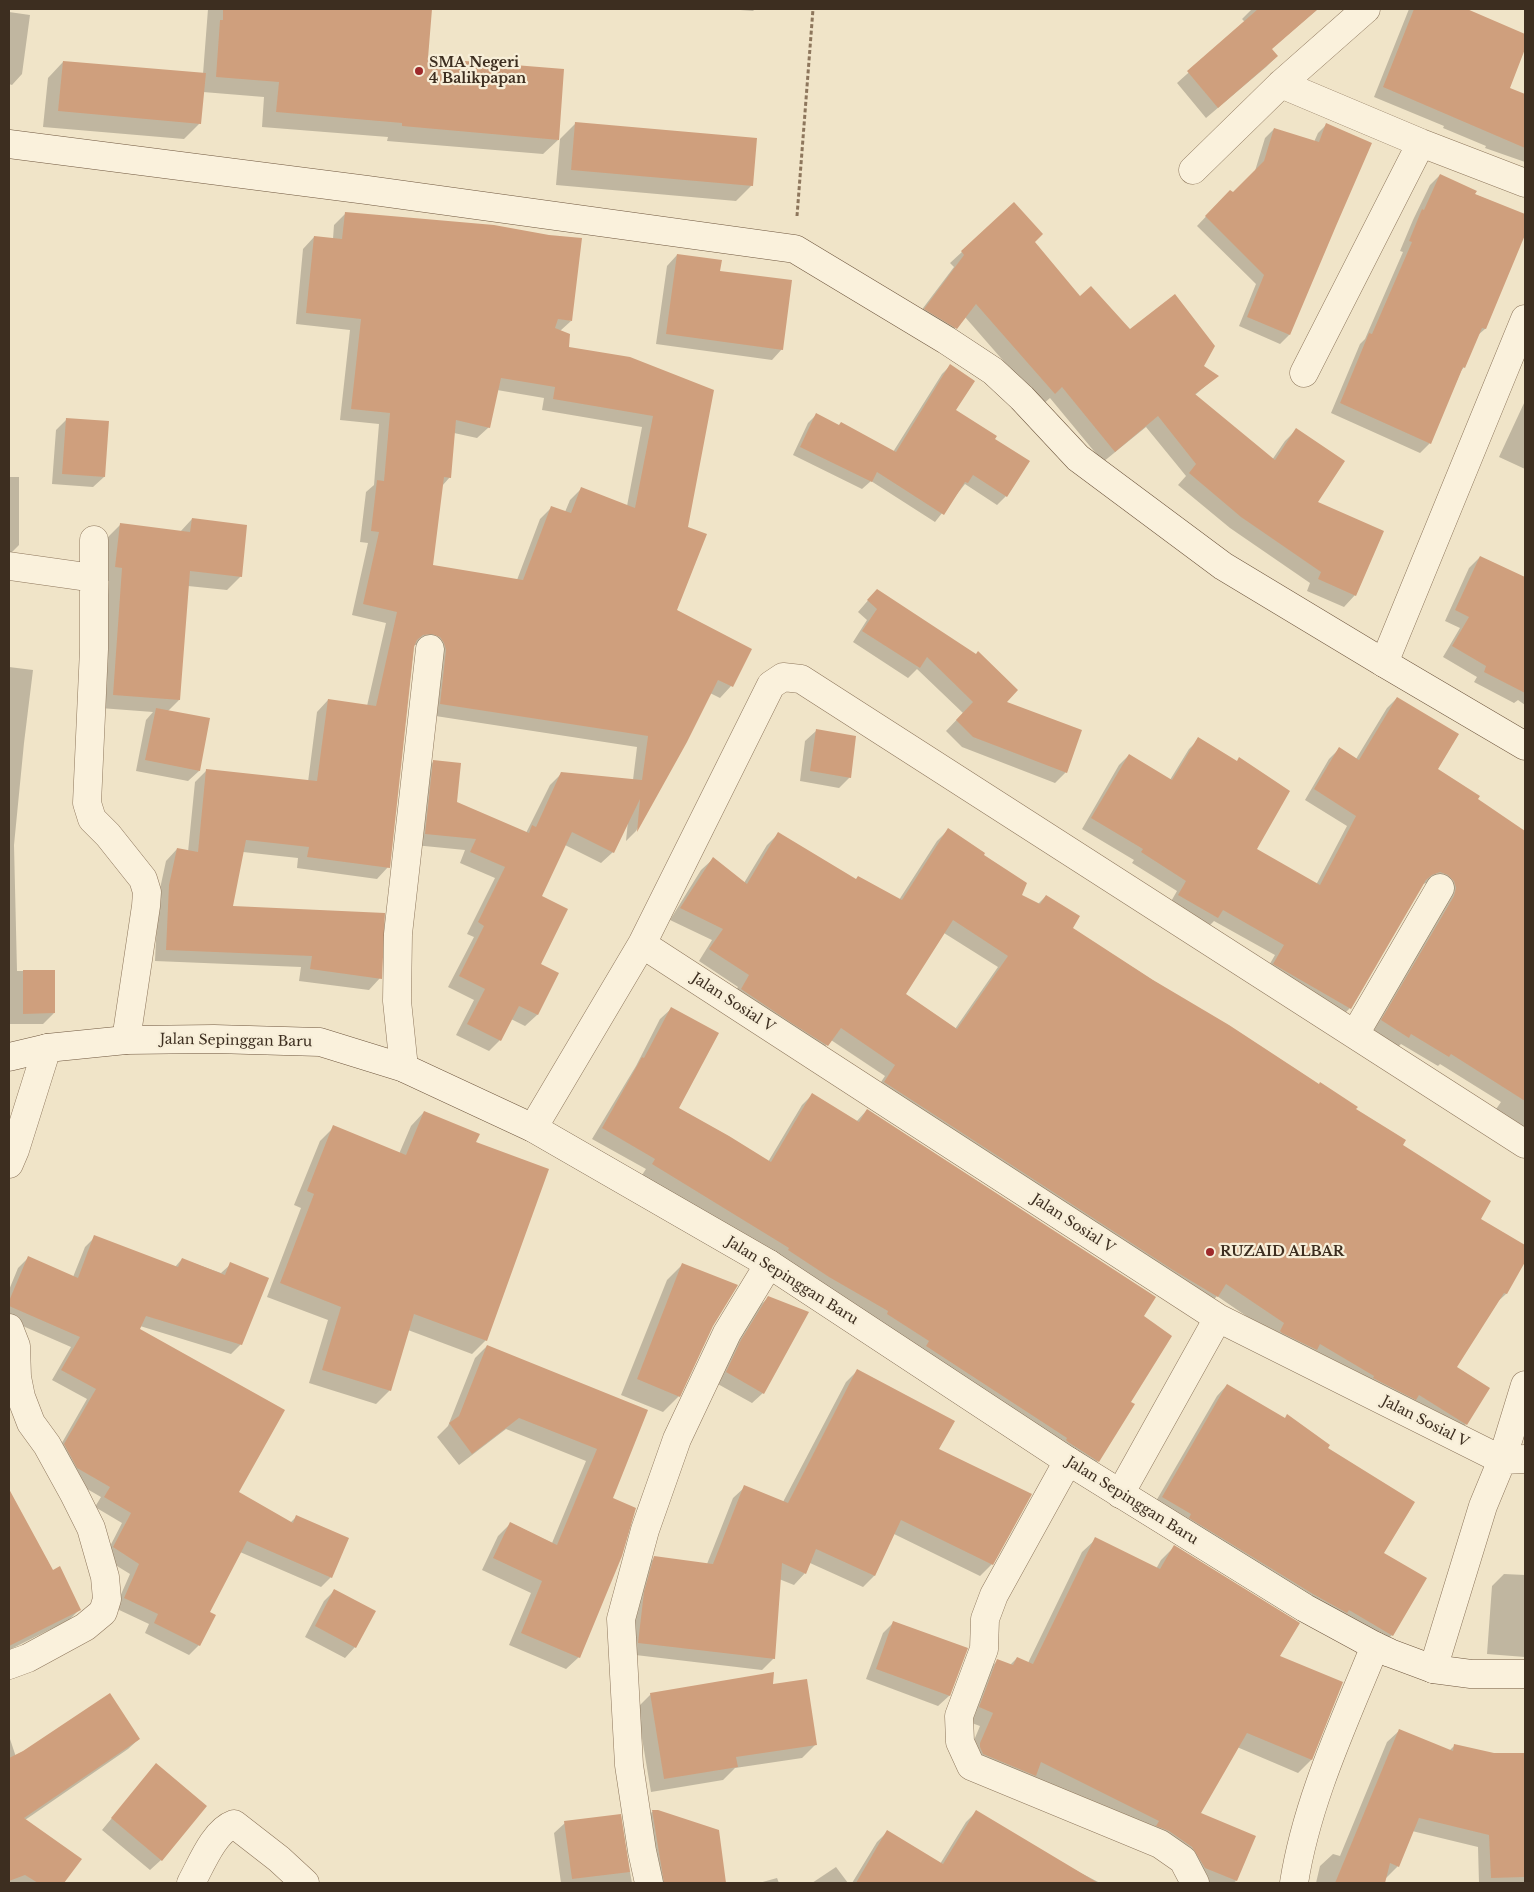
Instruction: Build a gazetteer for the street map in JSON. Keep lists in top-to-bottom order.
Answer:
{
  "streets": {
    "street": ["Jalan Sosial V", "Jalan Sepinggan Baru"]
  },
  "places": ["SMA Negeri 4 Balikpapan", "RUZAID ALBAR"]
}
